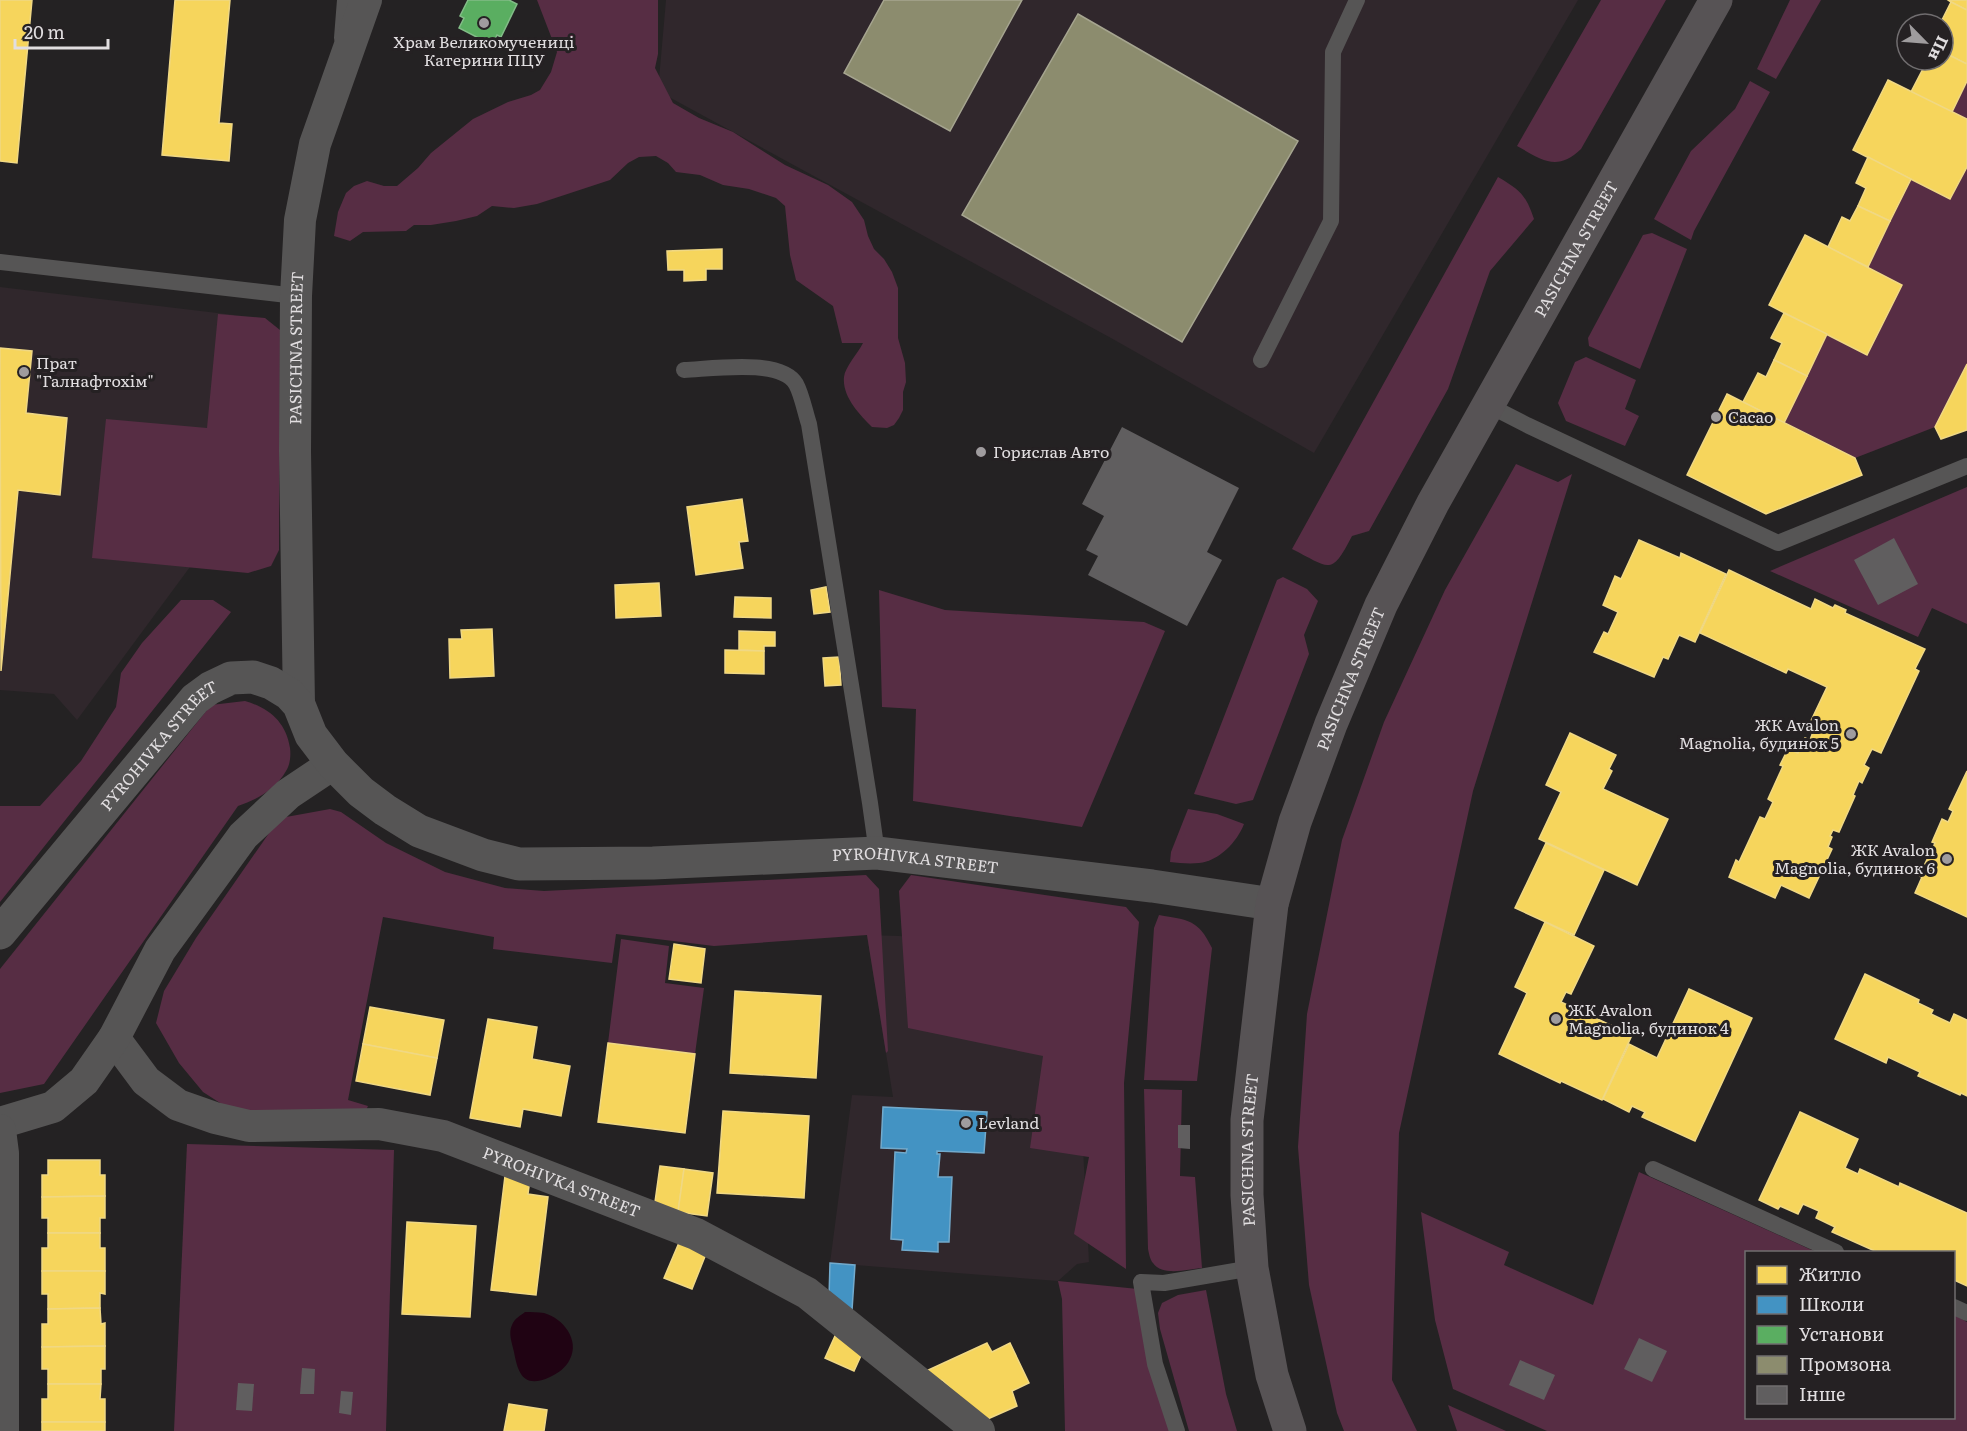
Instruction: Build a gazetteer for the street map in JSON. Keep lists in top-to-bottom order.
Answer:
{
  "streets": {
    "main road": ["PASICHNA STREET"],
    "street": ["PYROHIVKA STREET"]
  },
  "crossings": [
    ["PASICHNA STREET", "PYROHIVKA STREET"]
  ],
  "places": [
    "Храм Великомучениці Катерини ПЦУ",
    "Прат \"Галнафтохім\"",
    "Cacao",
    "Горислав Авто",
    "ЖК Avalon Magnolia, будинок 5",
    "ЖК Avalon Magnolia, будинок 6",
    "ЖК Avalon Magnolia, будинок 4",
    "Levland"
  ],
  "legend": [
    "Житло",
    "Школи",
    "Установи",
    "Промзона",
    "Інше"
  ],
  "scale_bar": "20 m",
  "north": "bottom right"
}
